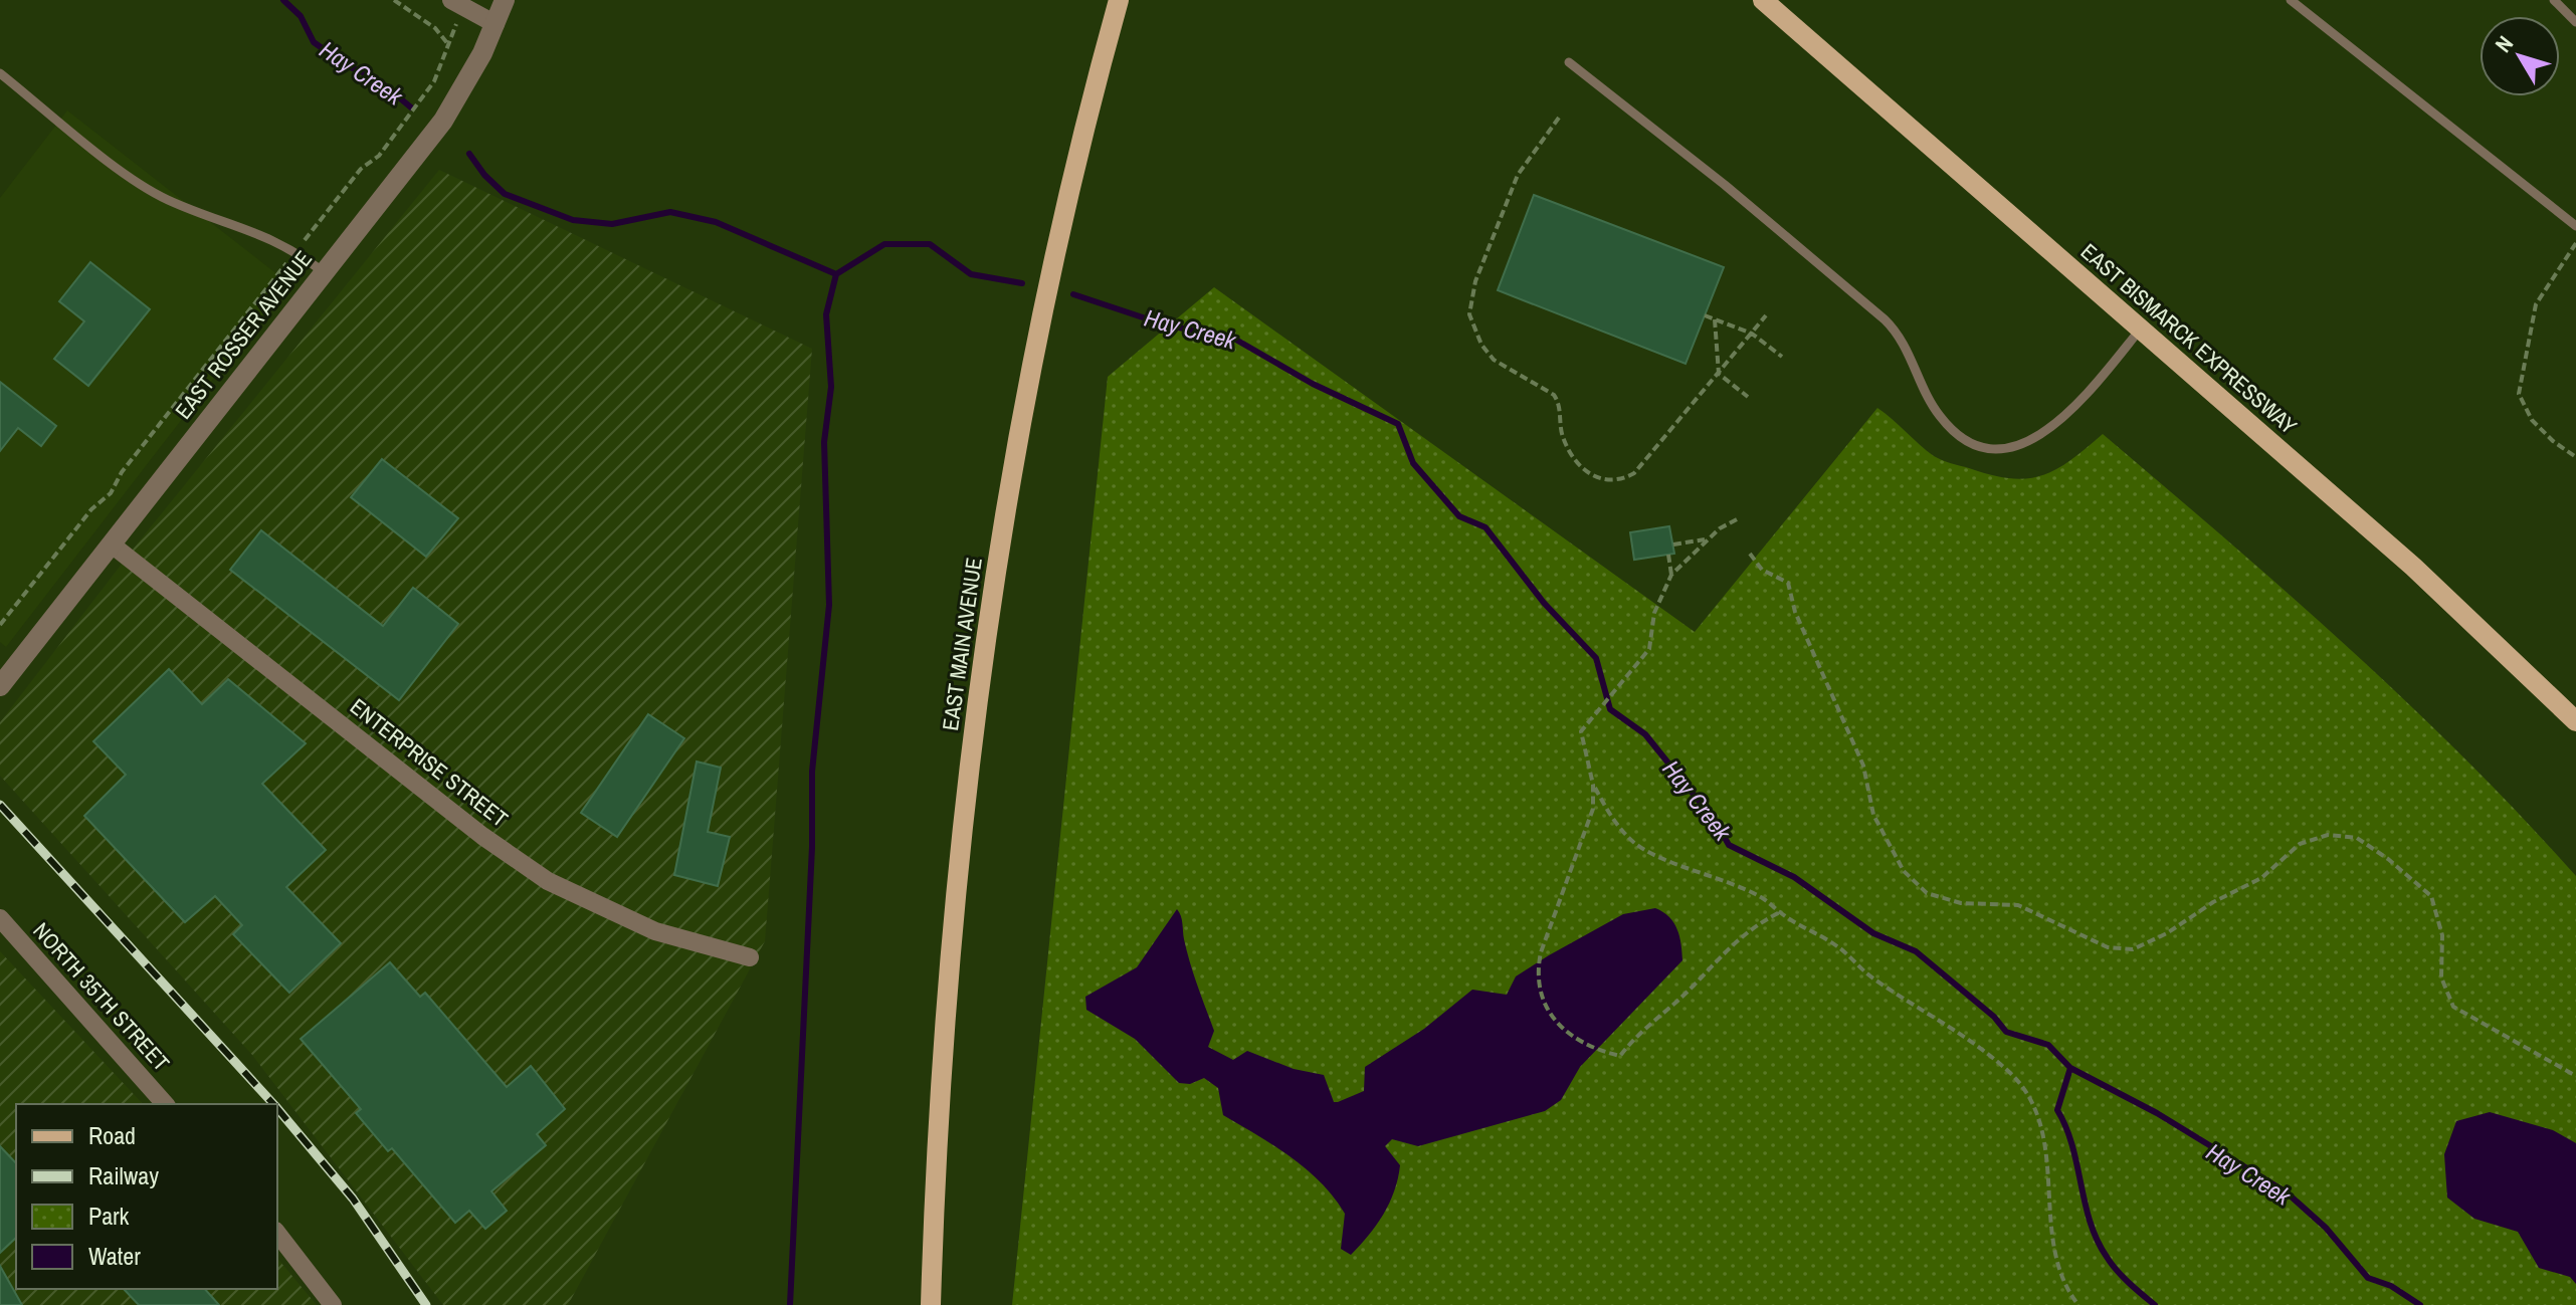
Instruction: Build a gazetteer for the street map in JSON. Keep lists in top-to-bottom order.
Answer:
{
  "streets": {
    "main road": ["EAST BISMARCK EXPRESSWAY", "EAST MAIN AVENUE"],
    "street": ["EAST ROSSER AVENUE", "ENTERPRISE STREET", "NORTH 35TH STREET"]
  },
  "crossings": [
    ["EAST ROSSER AVENUE", "ENTERPRISE STREET"]
  ],
  "water": ["Hay Creek"],
  "legend": [
    "Road",
    "Railway",
    "Park",
    "Water"
  ],
  "north": "top left"
}
